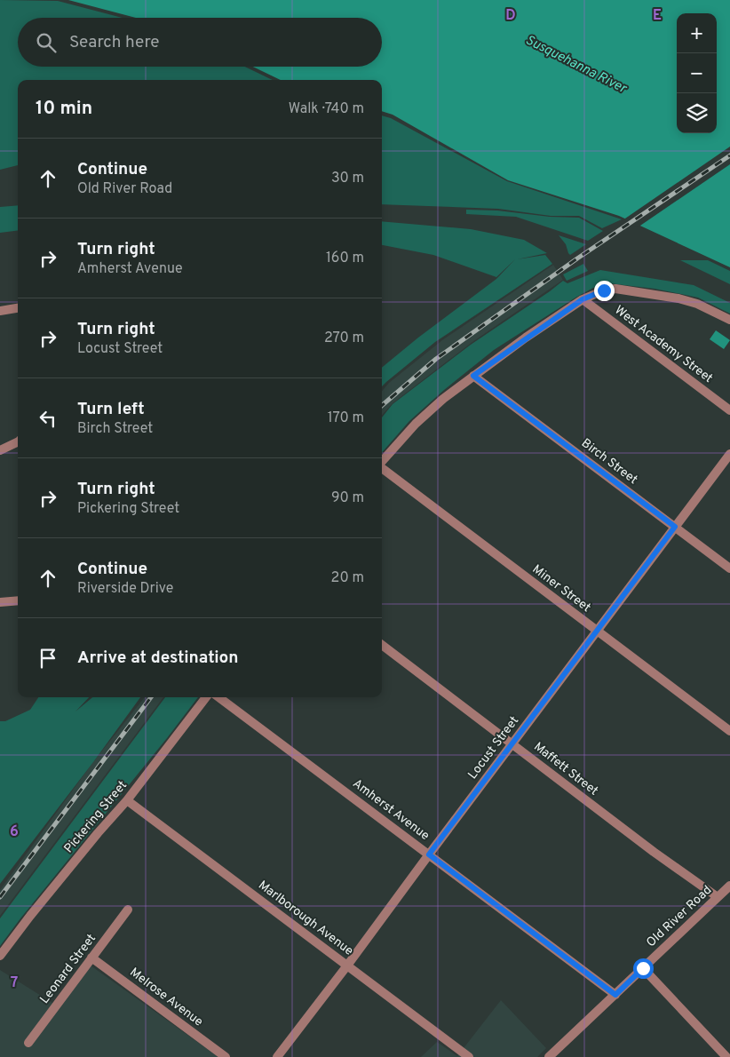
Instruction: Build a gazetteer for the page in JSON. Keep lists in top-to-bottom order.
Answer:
{
  "streets": {
    "street": [
      "West Academy Street",
      "Birch Street",
      "Miner Street",
      "Locust Street",
      "Maffett Street",
      "Amherst Avenue",
      "Pickering Street",
      "Old River Road",
      "Marlborough Avenue",
      "Leonard Street",
      "Melrose Avenue"
    ]
  },
  "crossings": [
    ["Birch Street", "Locust Street"],
    ["Miner Street", "Locust Street"],
    ["Locust Street", "Maffett Street"],
    ["Locust Street", "Amherst Avenue"],
    ["Locust Street", "Marlborough Avenue"],
    ["Maffett Street", "Old River Road"],
    ["Amherst Avenue", "Old River Road"],
    ["Pickering Street", "Marlborough Avenue"],
    ["Leonard Street", "Melrose Avenue"]
  ],
  "water": ["Susquehanna River"],
  "page": {
    "map_buttons": ["+", "−"],
    "search": "Search here",
    "heading": ["10 min", "Walk · 740 m"],
    "list": [
      ["Continue", "Old River Road", "30 m"],
      ["Turn right", "Amherst Avenue", "160 m"],
      ["Turn right", "Locust Street", "270 m"],
      ["Turn left", "Birch Street", "170 m"],
      ["Turn right", "Pickering Street", "90 m"],
      ["Continue", "Riverside Drive", "20 m"],
      "Arrive at destination"
    ]
  },
  "grid": {
    "columns": ["D", "E"],
    "rows": ["6", "7"]
  }
}
